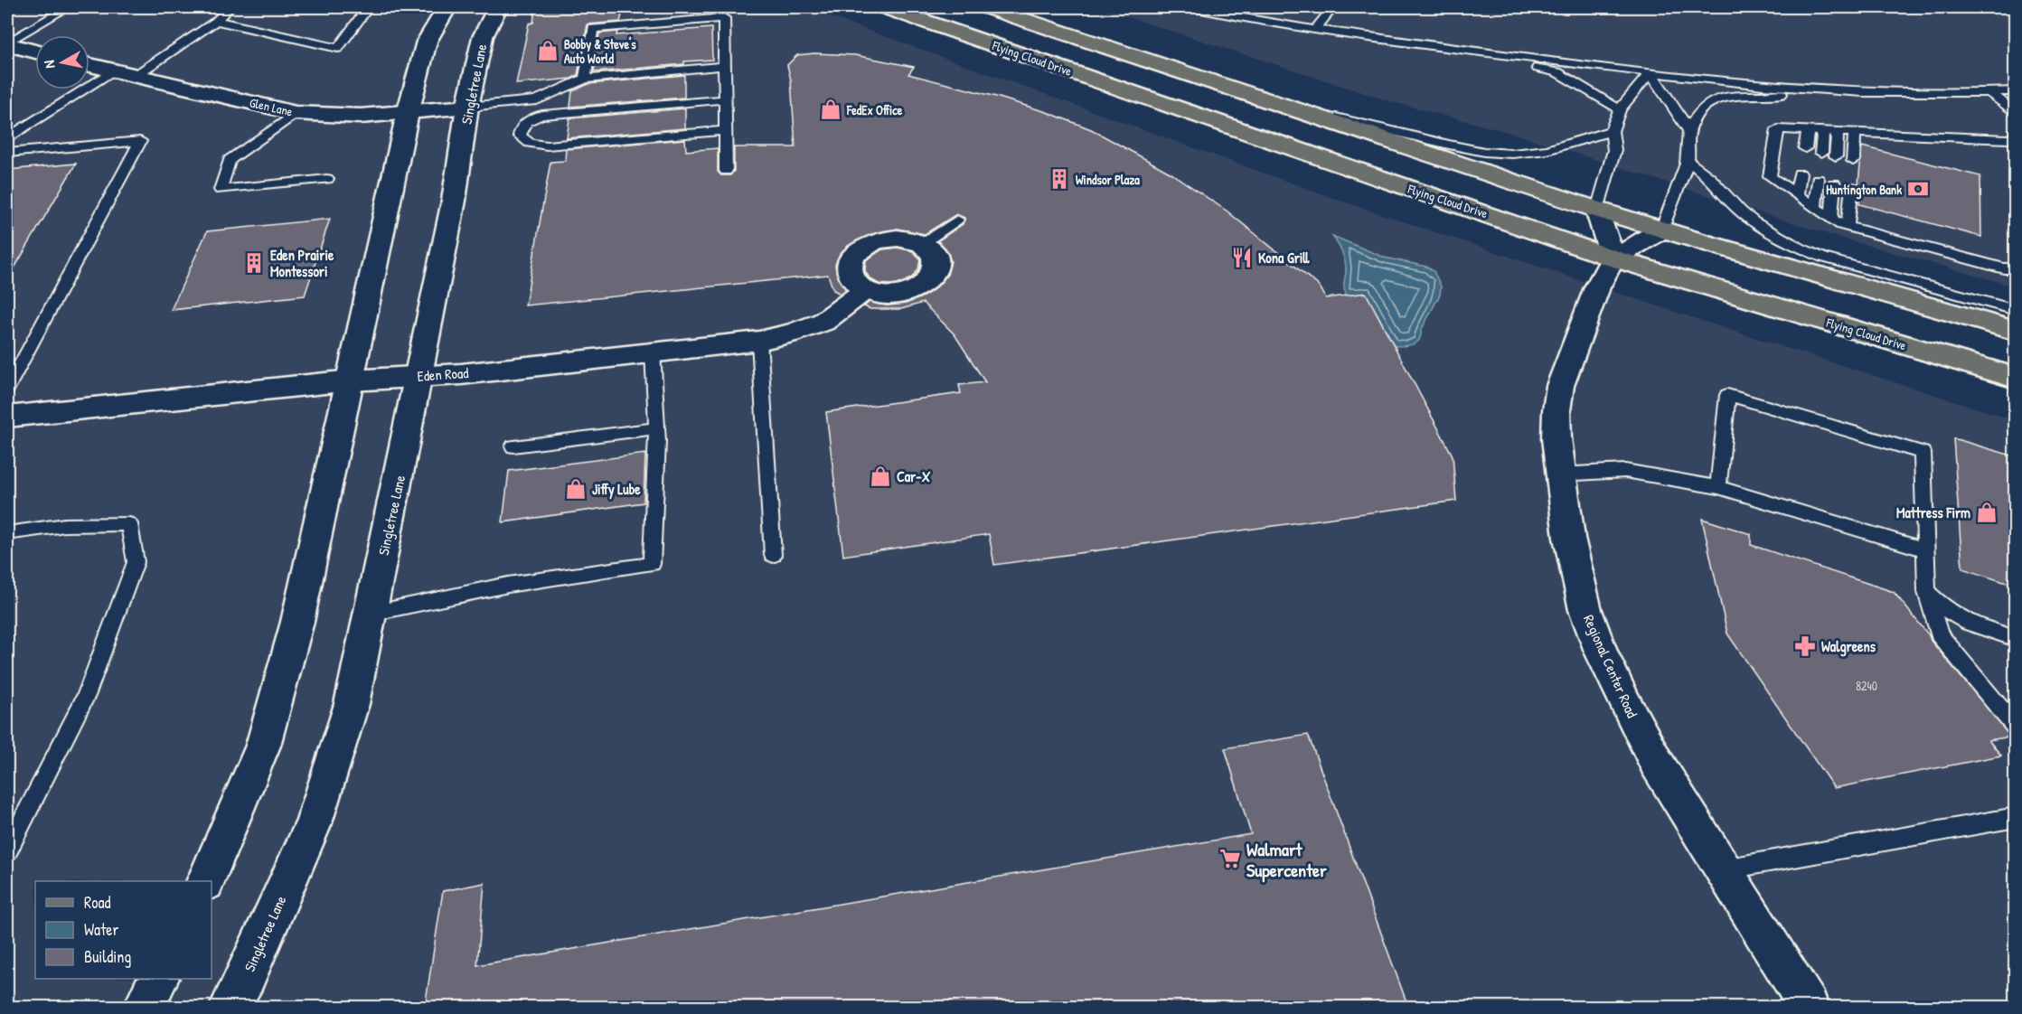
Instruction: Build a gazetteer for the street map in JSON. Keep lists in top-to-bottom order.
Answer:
{
  "streets": {
    "main road": ["Flying Cloud Drive"],
    "street": [
      "Singletree Lane",
      "Glen Lane",
      "Eden Road",
      "Regional Center Road"
    ]
  },
  "crossings": [
    ["Flying Cloud Drive", "Regional Center Road"],
    ["Singletree Lane", "Glen Lane"],
    ["Singletree Lane", "Eden Road"]
  ],
  "places": {
    "shop": [
      "Bobby & Steve's Auto World",
      "FedEx Office",
      "Car-X",
      "Jiffy Lube",
      "Mattress Firm"
    ],
    "building": ["Windsor Plaza", "Eden Prairie Montessori"],
    "bank": ["Huntington Bank"],
    "restaurant": ["Kona Grill"],
    "pharmacy": ["Walgreens"],
    "supermarket": ["Walmart Supercenter"]
  },
  "house_numbers": ["8240"],
  "legend": ["Road", "Water", "Building"],
  "north": "left"
}
